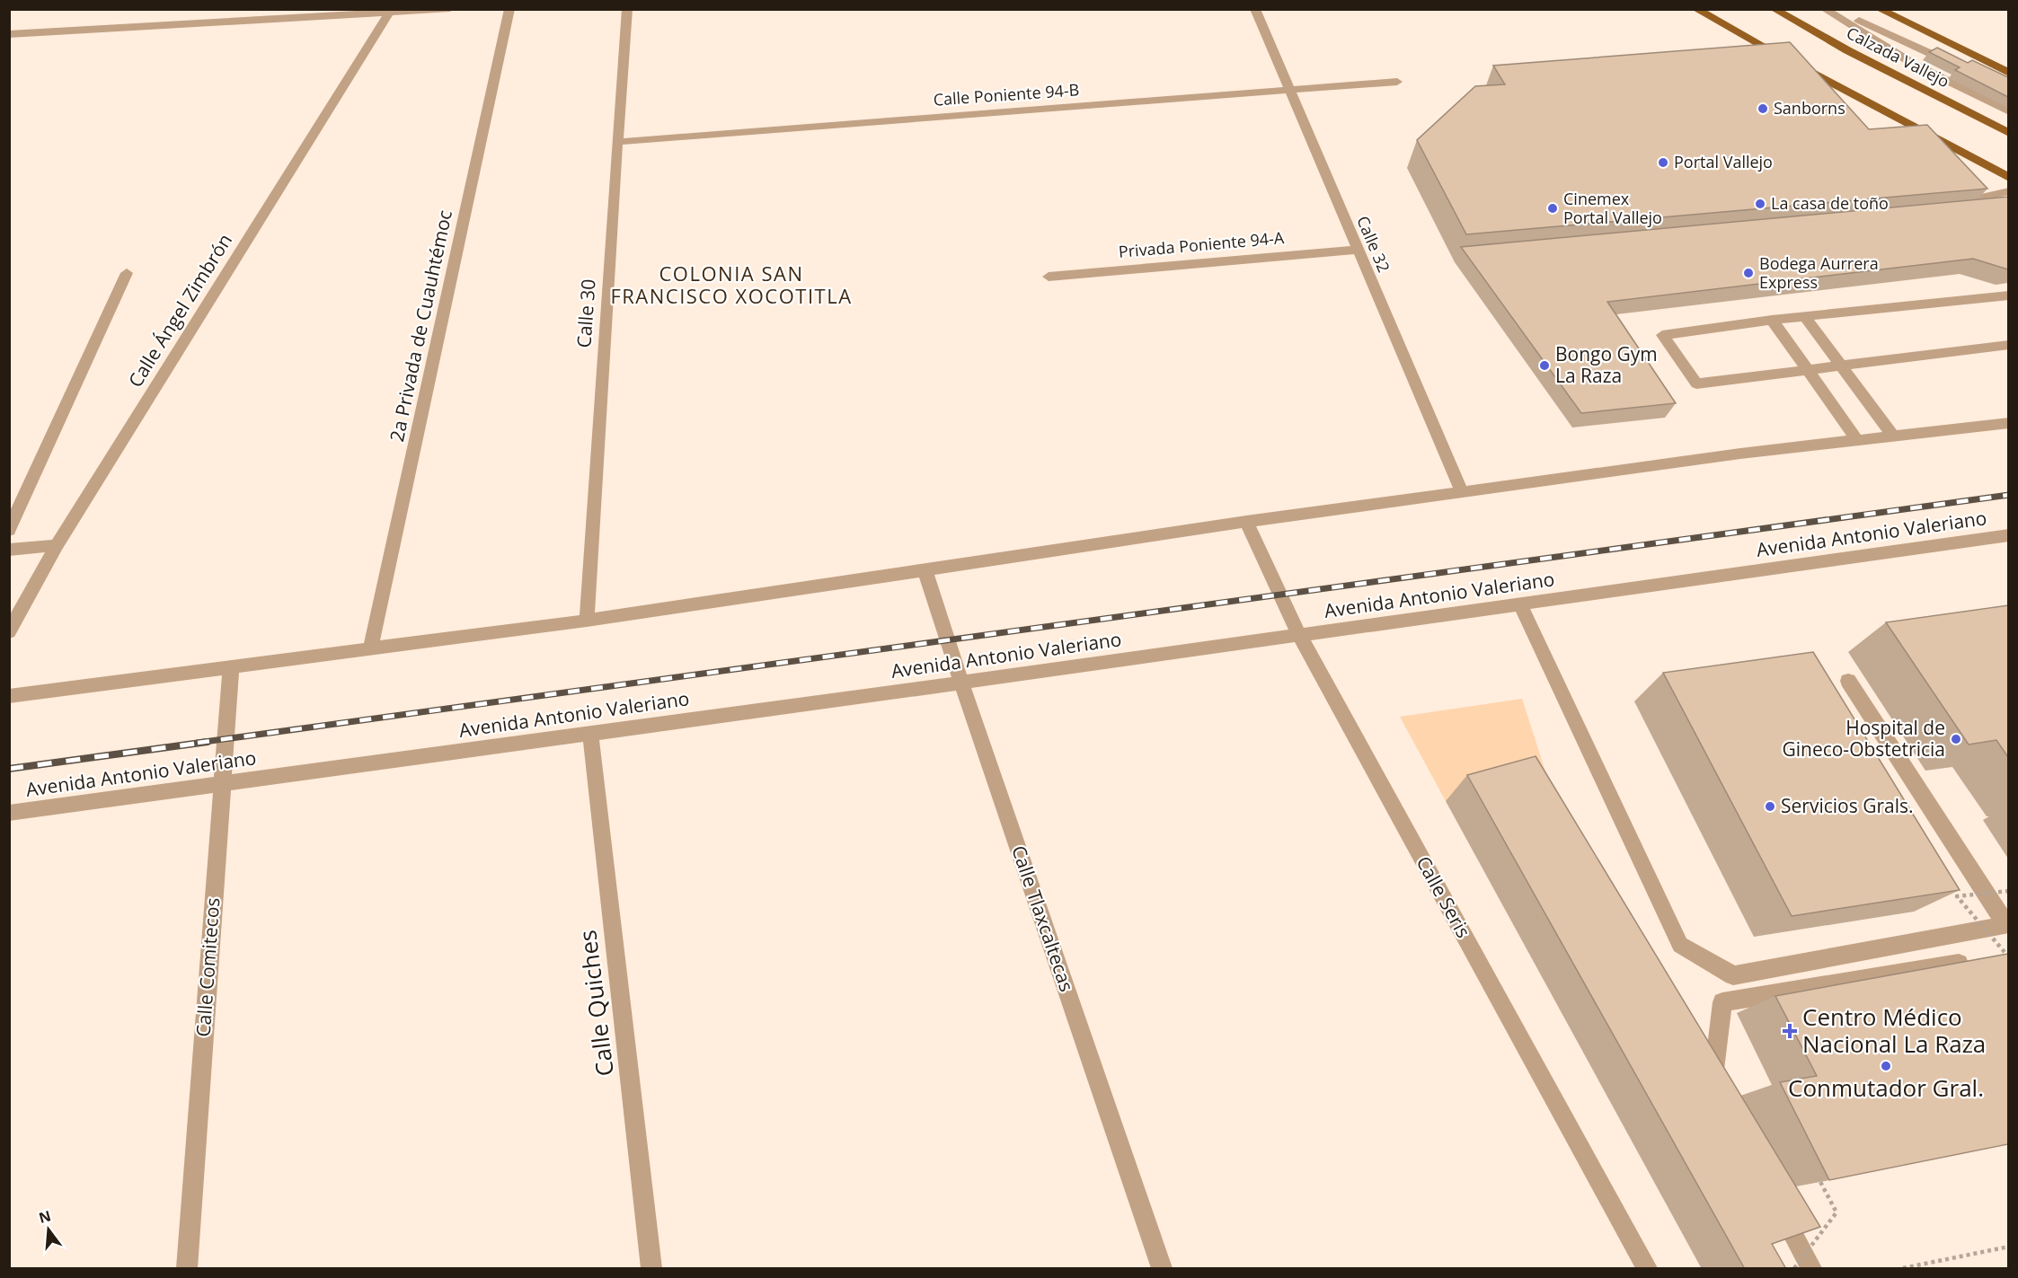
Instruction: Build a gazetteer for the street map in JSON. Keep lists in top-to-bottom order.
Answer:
{
  "streets": {
    "main road": ["Calzada Vallejo"],
    "street": [
      "Calle Poniente 94-B",
      "Calle 32",
      "Privada Poniente 94-A",
      "Calle Ángel Zimbrón",
      "Calle 30",
      "2a Privada de Cuauhtémoc",
      "Avenida Antonio Valeriano",
      "Calle Seris",
      "Calle Tlaxcaltecas",
      "Calle Comitecos",
      "Calle Quiches"
    ]
  },
  "crossings": [
    ["Calle Poniente 94-B", "Calle 32"],
    ["Calle Poniente 94-B", "Calle 30"],
    ["Calle 32", "Privada Poniente 94-A"],
    ["Avenida Antonio Valeriano", "Calle Seris"],
    ["Avenida Antonio Valeriano", "Calle Tlaxcaltecas"],
    ["Avenida Antonio Valeriano", "Calle Comitecos"],
    ["Avenida Antonio Valeriano", "Calle Quiches"]
  ],
  "districts": ["COLONIA SAN FRANCISCO XOCOTITLA"],
  "places": {
    "other": [
      "Sanborns",
      "Portal Vallejo",
      "La casa de toño",
      "Cinemex Portal Vallejo",
      "Bodega Aurrera Express",
      "Bongo Gym La Raza",
      "Hospital de Gineco-Obstetricia",
      "Servicios Grals.",
      "Conmutador Gral."
    ],
    "health": ["Centro Médico Nacional La Raza"]
  },
  "north": "top"
}
